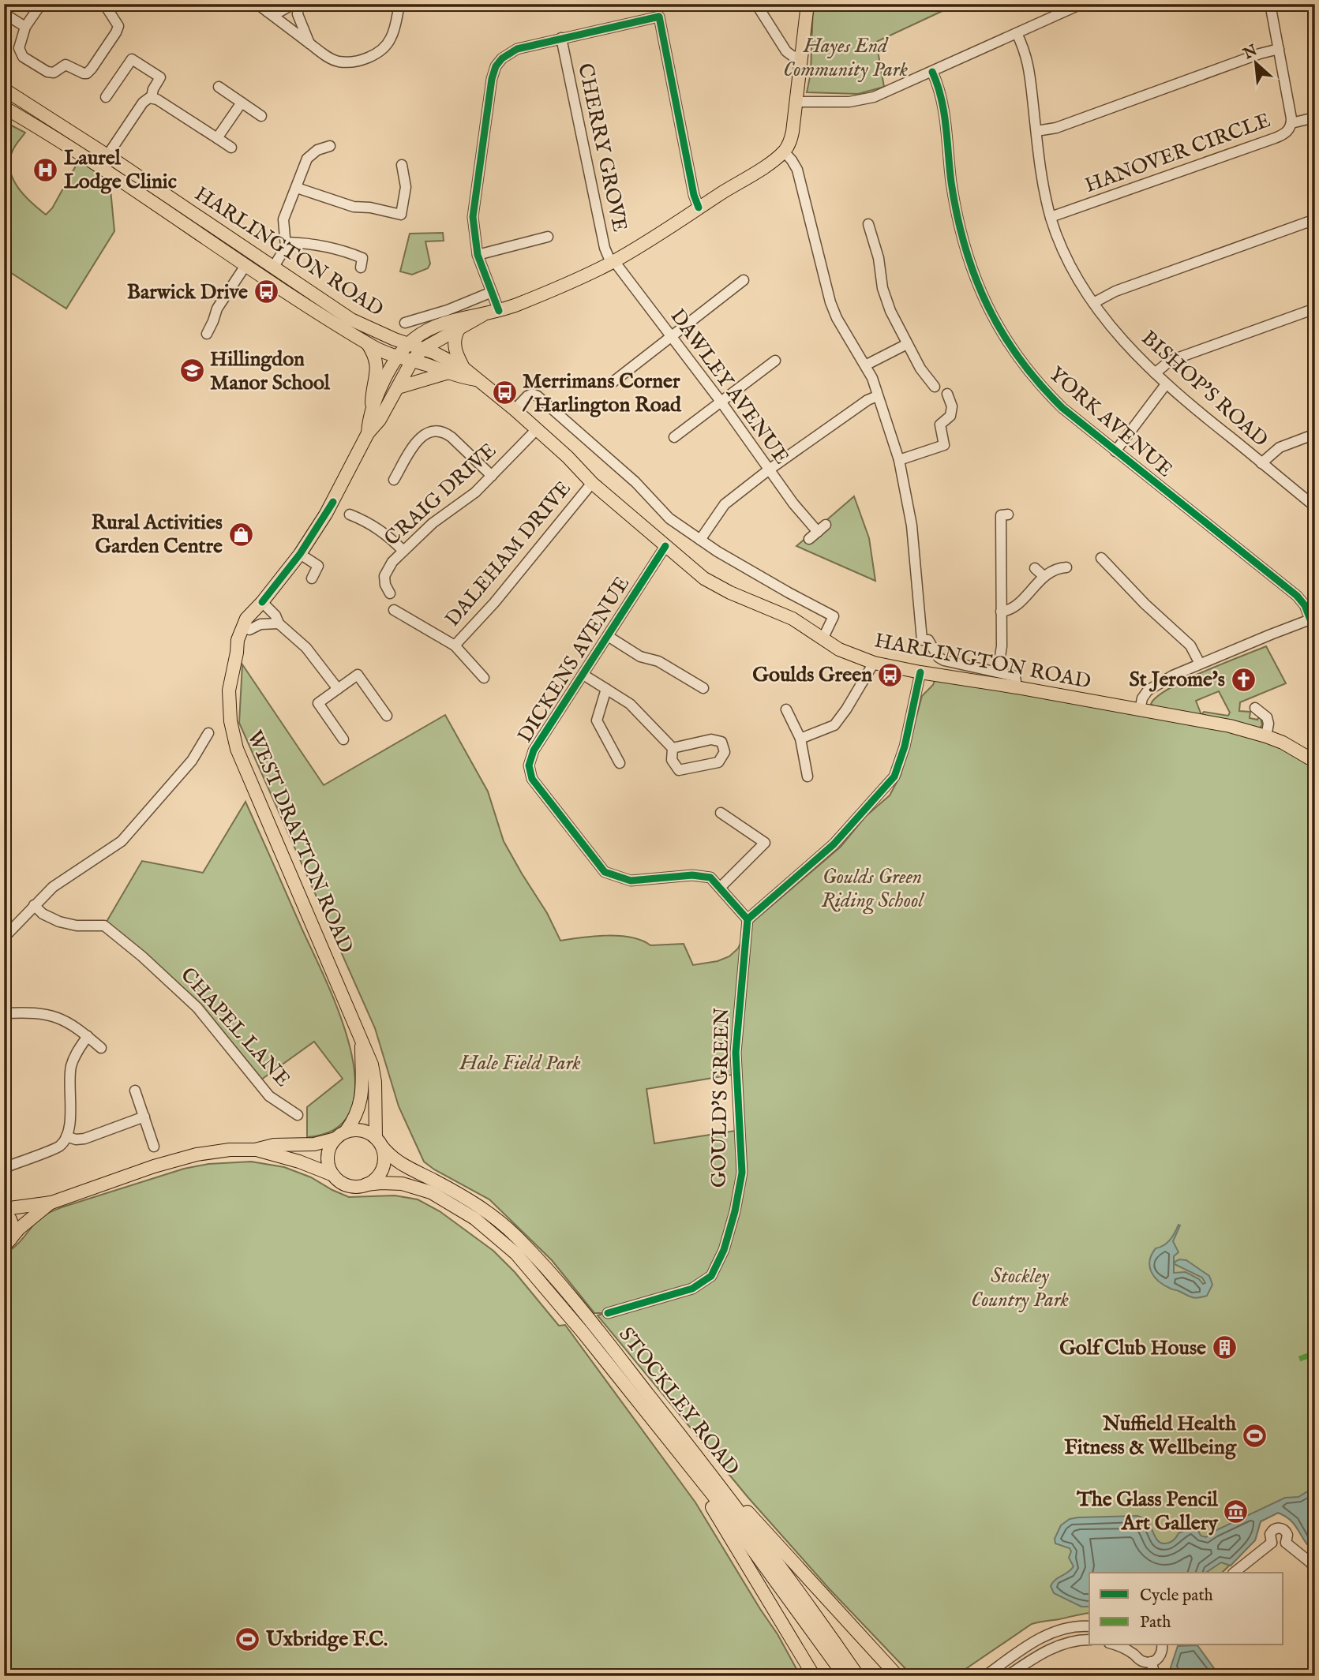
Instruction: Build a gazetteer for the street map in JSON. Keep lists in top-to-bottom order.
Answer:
{
  "streets": {
    "main road": ["HARLINGTON ROAD", "WEST DRAYTON ROAD", "STOCKLEY ROAD"],
    "street": [
      "CHERRY GROVE",
      "HANOVER CIRCLE",
      "DAWLEY AVENUE",
      "BISHOP'S ROAD",
      "YORK AVENUE",
      "CRAIG DRIVE",
      "DALEHAM DRIVE",
      "DICKENS AVENUE",
      "CHAPEL LANE",
      "GOULD'S GREEN"
    ]
  },
  "crossings": [
    ["CHERRY GROVE", "DAWLEY AVENUE"],
    ["CHERRY GROVE", "WEST DRAYTON ROAD"],
    ["HANOVER CIRCLE", "BISHOP'S ROAD"],
    ["HARLINGTON ROAD", "CRAIG DRIVE"],
    ["HARLINGTON ROAD", "DALEHAM DRIVE"],
    ["HARLINGTON ROAD", "DICKENS AVENUE"],
    ["HARLINGTON ROAD", "WEST DRAYTON ROAD"],
    ["DAWLEY AVENUE", "WEST DRAYTON ROAD"],
    ["DICKENS AVENUE", "GOULD'S GREEN"],
    ["WEST DRAYTON ROAD", "STOCKLEY ROAD"]
  ],
  "parks": [
    "Hayes End Community Park",
    "Goulds Green Riding School",
    "Hale Field Park",
    "Stockley Country Park"
  ],
  "places": {
    "hospital": ["Laurel Lodge Clinic"],
    "bus stop": ["Barwick Drive", "Merrimans Corner / Harlington Road", "Goulds Green"],
    "school or university": ["Hillingdon Manor School"],
    "shop": ["Rural Activities Garden Centre"],
    "church": ["St Jerome's"],
    "building": ["Golf Club House"],
    "sports": ["Nuffield Health Fitness & Wellbeing", "Uxbridge F.C."],
    "museum": ["The Glass Pencil Art Gallery"]
  },
  "legend": ["Cycle path", "Path"],
  "north": "top left"
}
